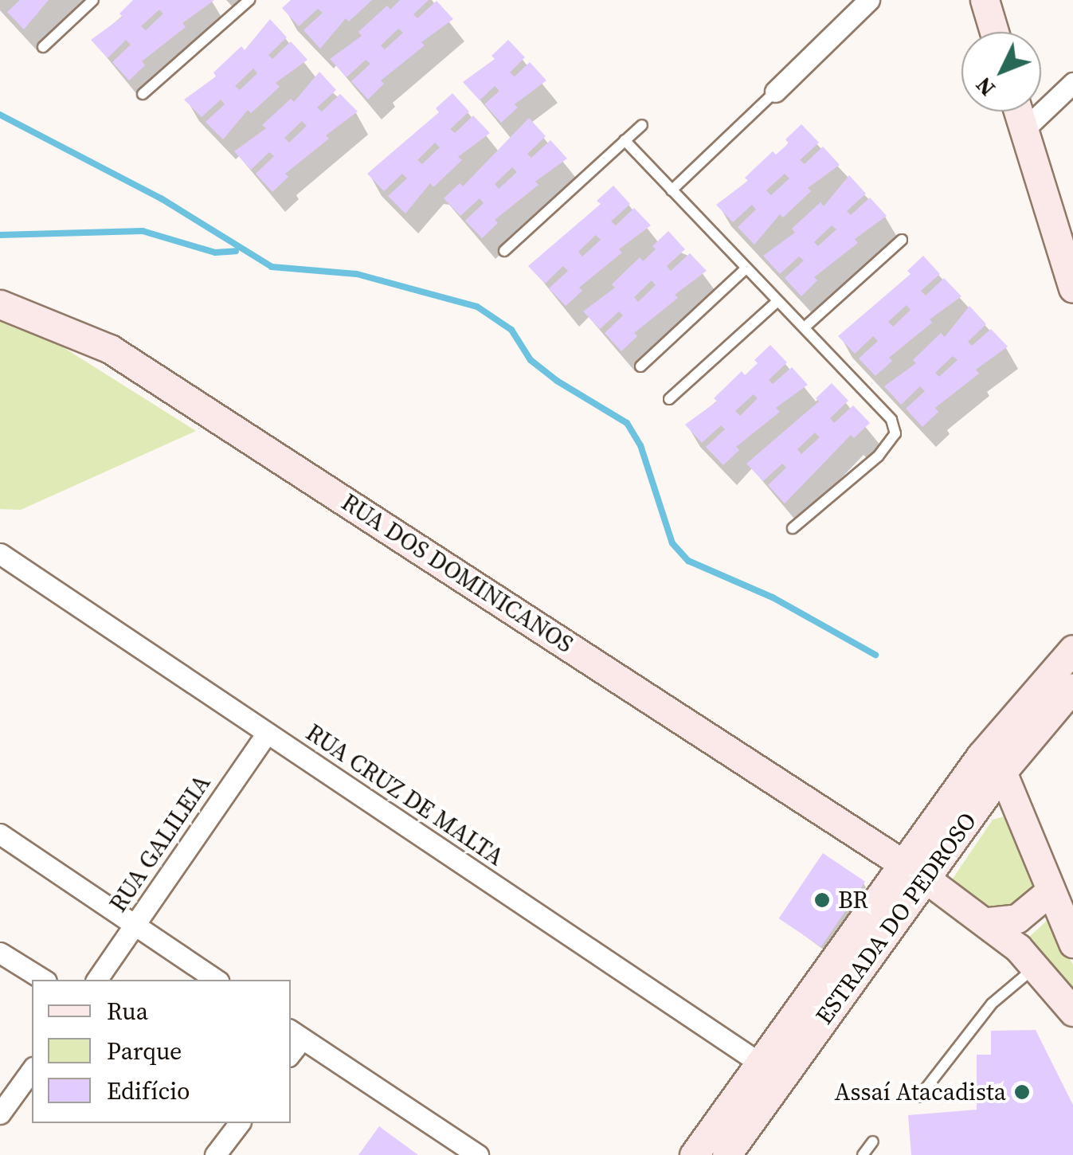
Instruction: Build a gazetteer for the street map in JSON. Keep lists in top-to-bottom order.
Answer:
{
  "streets": {
    "main road": ["RUA DOS DOMINICANOS", "ESTRADA DO PEDROSO"],
    "street": ["RUA CRUZ DE MALTA", "RUA GALILEIA"]
  },
  "crossings": [
    ["RUA DOS DOMINICANOS", "ESTRADA DO PEDROSO"],
    ["RUA CRUZ DE MALTA", "RUA GALILEIA"],
    ["RUA CRUZ DE MALTA", "ESTRADA DO PEDROSO"]
  ],
  "places": ["BR", "Assaí Atacadista"],
  "legend": ["Rua", "Parque", "Edifício"],
  "north": "bottom left"
}
